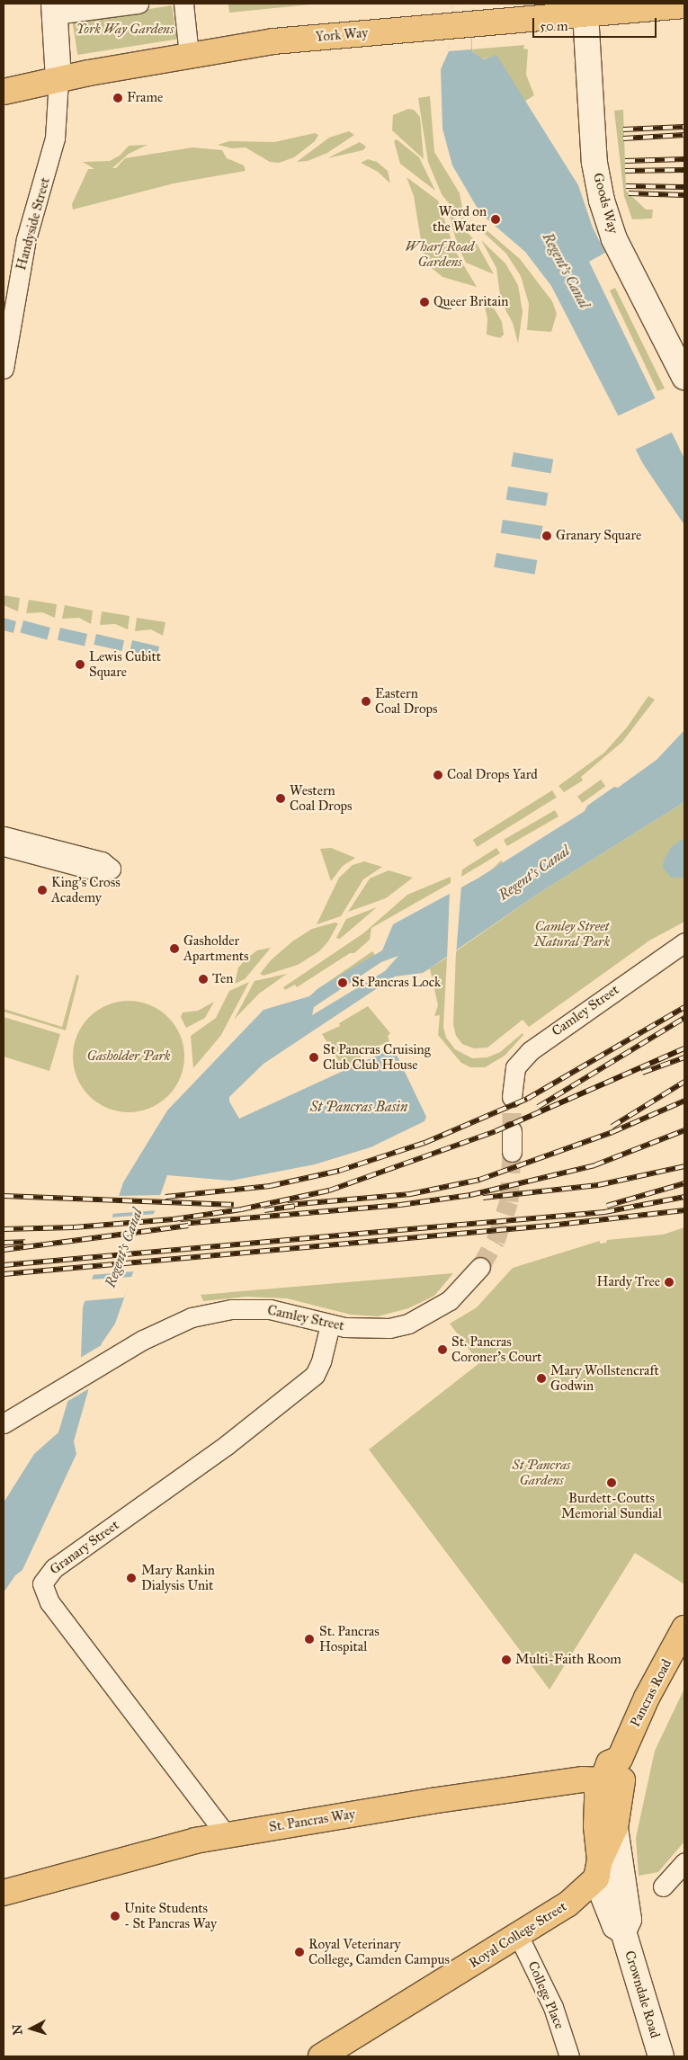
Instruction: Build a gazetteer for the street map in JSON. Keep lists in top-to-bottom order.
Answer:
{
  "streets": {
    "main road": [
      "York Way",
      "Pancras Road",
      "St. Pancras Way",
      "Royal College Street",
      "Crowndale Road"
    ],
    "street": [
      "Goods Way",
      "Handyside Street",
      "Camley Street",
      "Granary Street",
      "College Place"
    ]
  },
  "crossings": [
    ["York Way", "Goods Way"],
    ["York Way", "Handyside Street"],
    ["Camley Street", "Granary Street"],
    ["Granary Street", "St. Pancras Way"],
    ["Pancras Road", "Crowndale Road"],
    ["St. Pancras Way", "Crowndale Road"],
    ["Royal College Street", "Crowndale Road"],
    ["Royal College Street", "College Place"]
  ],
  "water": ["Regent's Canal", "St Pancras Basin"],
  "parks": [
    "York Way Gardens",
    "Wharf Road Gardens",
    "Camley Street Natural Park",
    "Gasholder Park",
    "St Pancras Gardens"
  ],
  "places": [
    "Frame",
    "Word on the Water",
    "Queer Britain",
    "Granary Square",
    "Lewis Cubitt Square",
    "Eastern Coal Drops",
    "Coal Drops Yard",
    "Western Coal Drops",
    "King’s Cross Academy",
    "Gasholder Apartments",
    "Ten",
    "St Pancras Lock",
    "St Pancras Cruising Club Club House",
    "Hardy Tree",
    "St. Pancras Coroner's Court",
    "Mary Wollstencraft Godwin",
    "Burdett-Coutts Memorial Sundial",
    "Mary Rankin Dialysis Unit",
    "St. Pancras Hospital",
    "Multi-Faith Room",
    "Unite Students - St Pancras Way",
    "Royal Veterinary College, Camden Campus"
  ],
  "scale_bar": "50 m",
  "north": "left"
}
